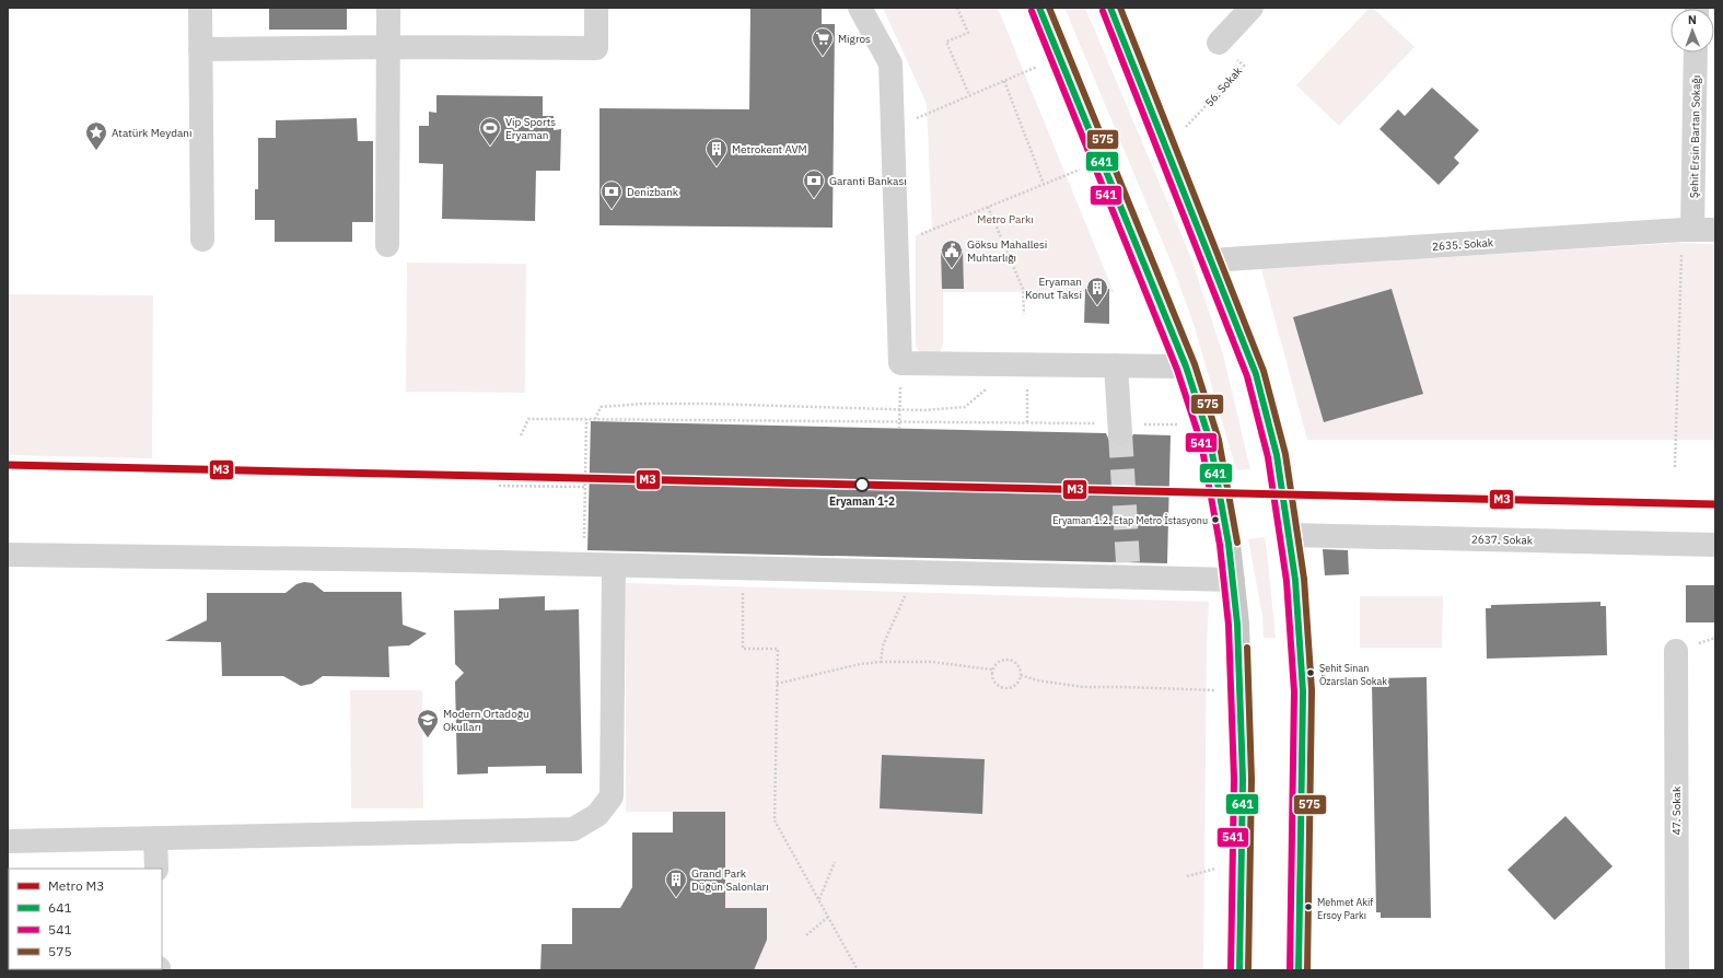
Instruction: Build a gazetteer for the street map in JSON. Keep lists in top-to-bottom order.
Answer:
{
  "streets": {
    "street": [
      "Şehit Ersin Bartan Sokağı",
      "2635. Sokak",
      "2637. Sokak",
      "47. Sokak"
    ],
    "path": ["56. Sokak"]
  },
  "crossings": [
    ["Şehit Ersin Bartan Sokağı", "2635. Sokak"]
  ],
  "parks": ["Metro Parkı"],
  "places": {
    "supermarket": ["Migros"],
    "sports": ["Vip Sports Eryaman"],
    "place": ["Atatürk Meydanı"],
    "building": ["Metrokent AVM", "Eryaman Konut Taksi", "Grand Park Düğün Salonları"],
    "bank": ["Garanti Bankası", "Denizbank"],
    "public building": ["Göksu Mahallesi Muhtarlığı"],
    "other": [
      "Eryaman 1-2",
      "Eryaman 1.2. Etap Metro İstasyonu",
      "Şehit Sinan Özarslan Sokak",
      "Mehmet Akif Ersoy Parkı"
    ],
    "school or university": ["Modern Ortadoğu Okulları"]
  },
  "lines": [
    "transit line 641",
    "transit line 575",
    "transit line 541",
    "metro line M3"
  ],
  "legend": [
    "Metro M3",
    "641",
    "541",
    "575"
  ],
  "north": "top"
}
